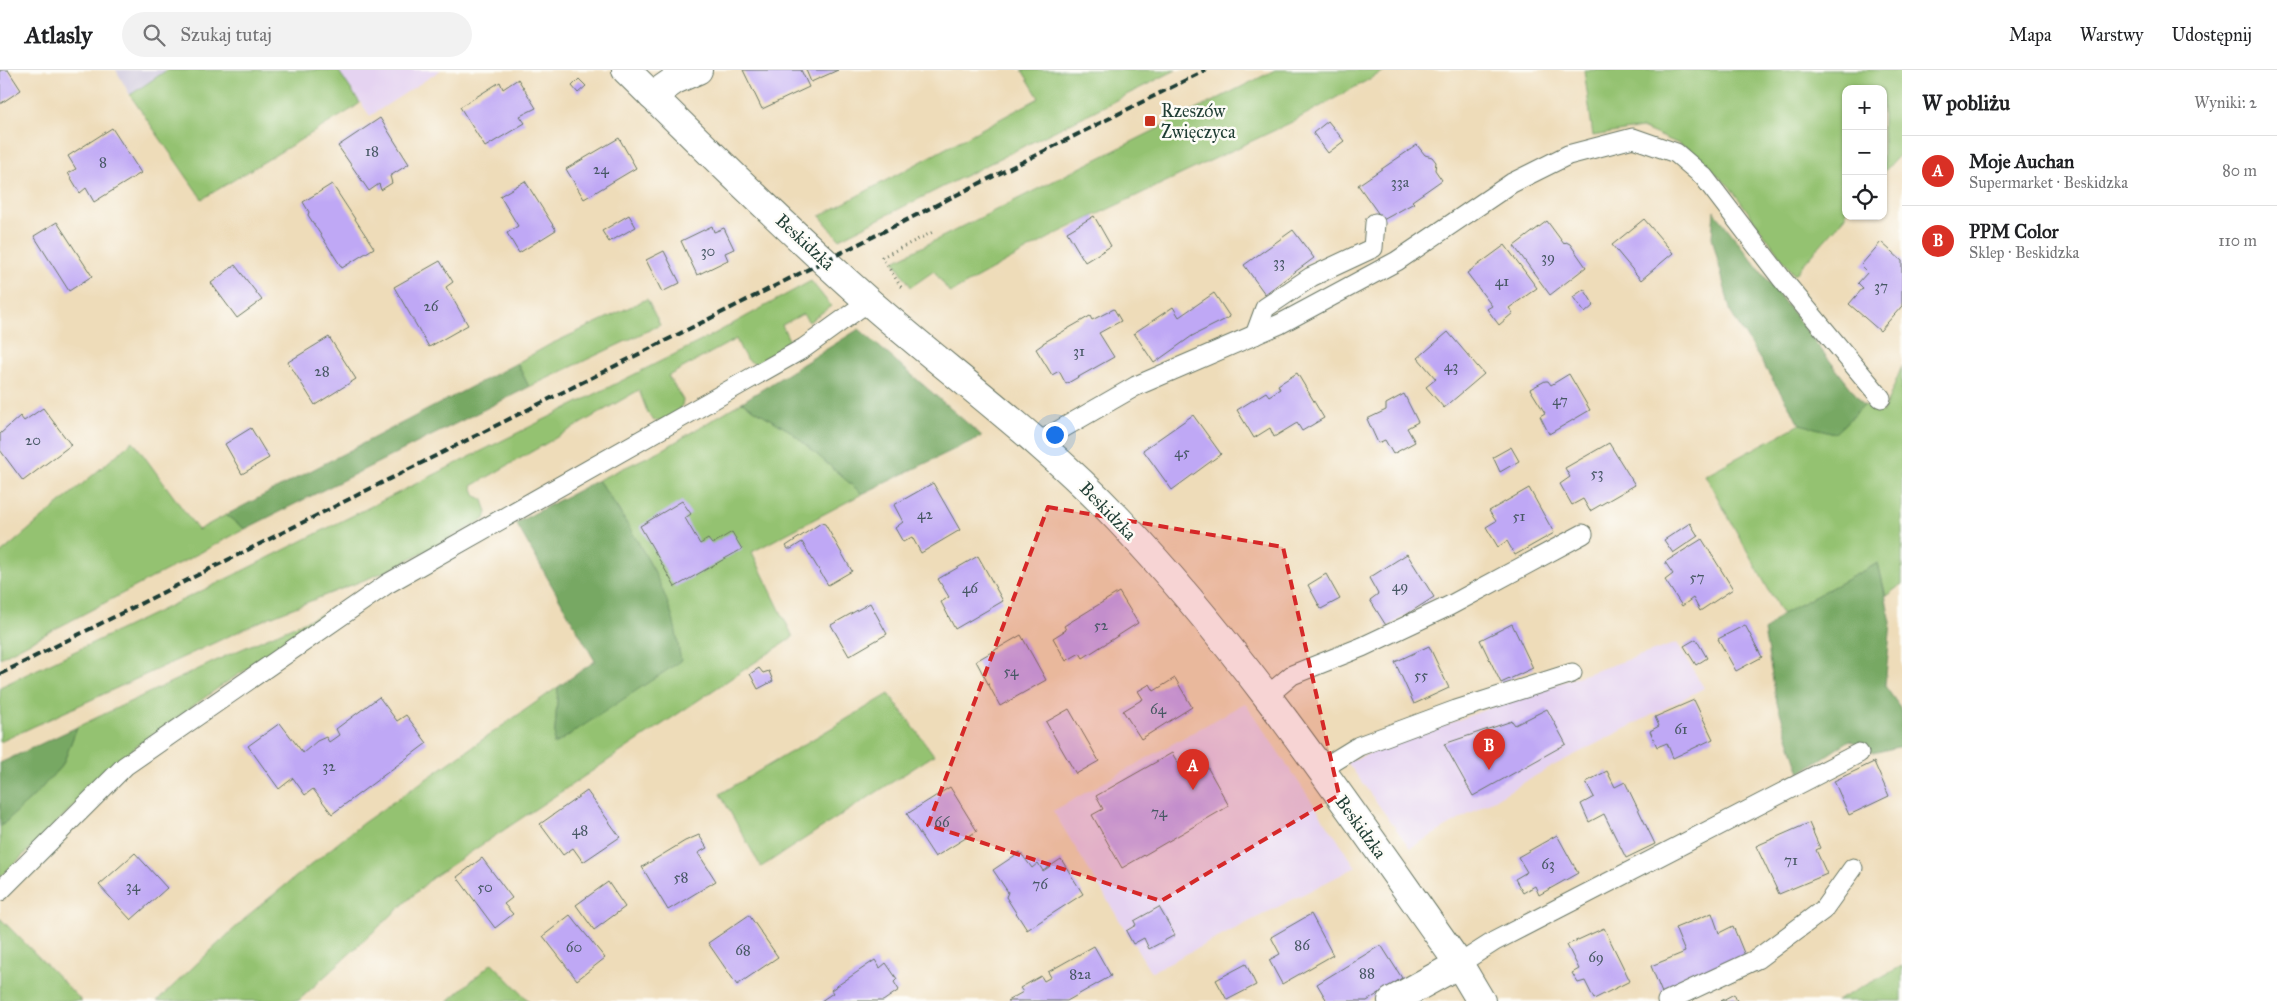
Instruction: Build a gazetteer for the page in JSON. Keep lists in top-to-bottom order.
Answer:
{
  "streets": {
    "street": ["Beskidzka"]
  },
  "places": {
    "transit": ["Rzeszów Zwięczyca"]
  },
  "house_numbers": [
    "18",
    "8",
    "24",
    "33a",
    "30",
    "39",
    "33",
    "41",
    "37",
    "26",
    "31",
    "43",
    "28",
    "47",
    "20",
    "45",
    "53",
    "42",
    "51",
    "57",
    "49",
    "46",
    "52",
    "54",
    "55",
    "64",
    "61",
    "32",
    "74",
    "66",
    "48",
    "71",
    "63",
    "58",
    "76",
    "34",
    "50",
    "86",
    "60",
    "68",
    "69",
    "88",
    "82a"
  ],
  "page": {
    "header": "Atlasly",
    "search": "Szukaj tutaj",
    "nav": ["Mapa", "Warstwy", "Udostępnij"],
    "heading": ["W pobliżu", "Wyniki: 2"],
    "map_buttons": ["+", "−"],
    "list": [
      {
        "mark": "A",
        "name": "Moje Auchan",
        "note": "Supermarket · Beskidzka",
        "value": "80 m"
      },
      {
        "mark": "B",
        "name": "PPM Color",
        "note": "Sklep · Beskidzka",
        "value": "110 m"
      }
    ],
    "pins": ["B", "A"]
  }
}
